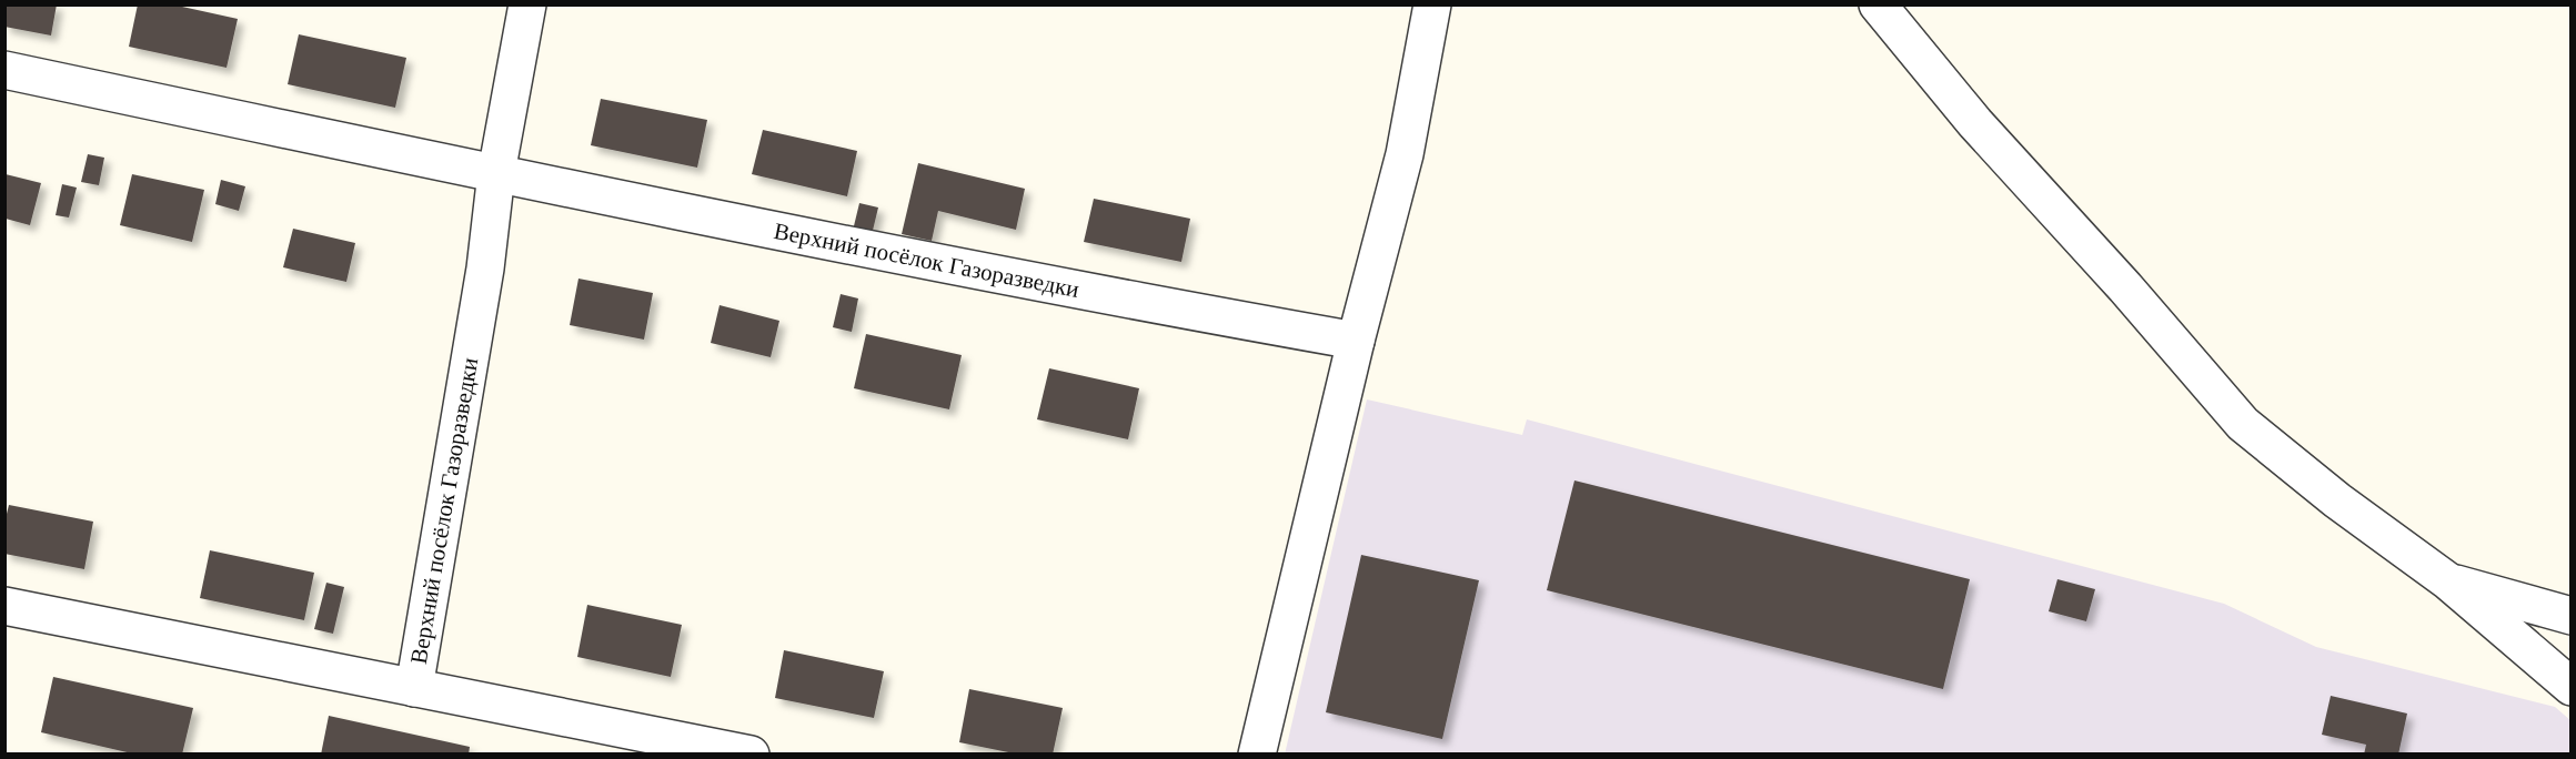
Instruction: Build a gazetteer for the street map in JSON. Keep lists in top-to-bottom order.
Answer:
{
  "streets": {
    "street": ["Верхний посёлок Газоразведки"]
  }
}
